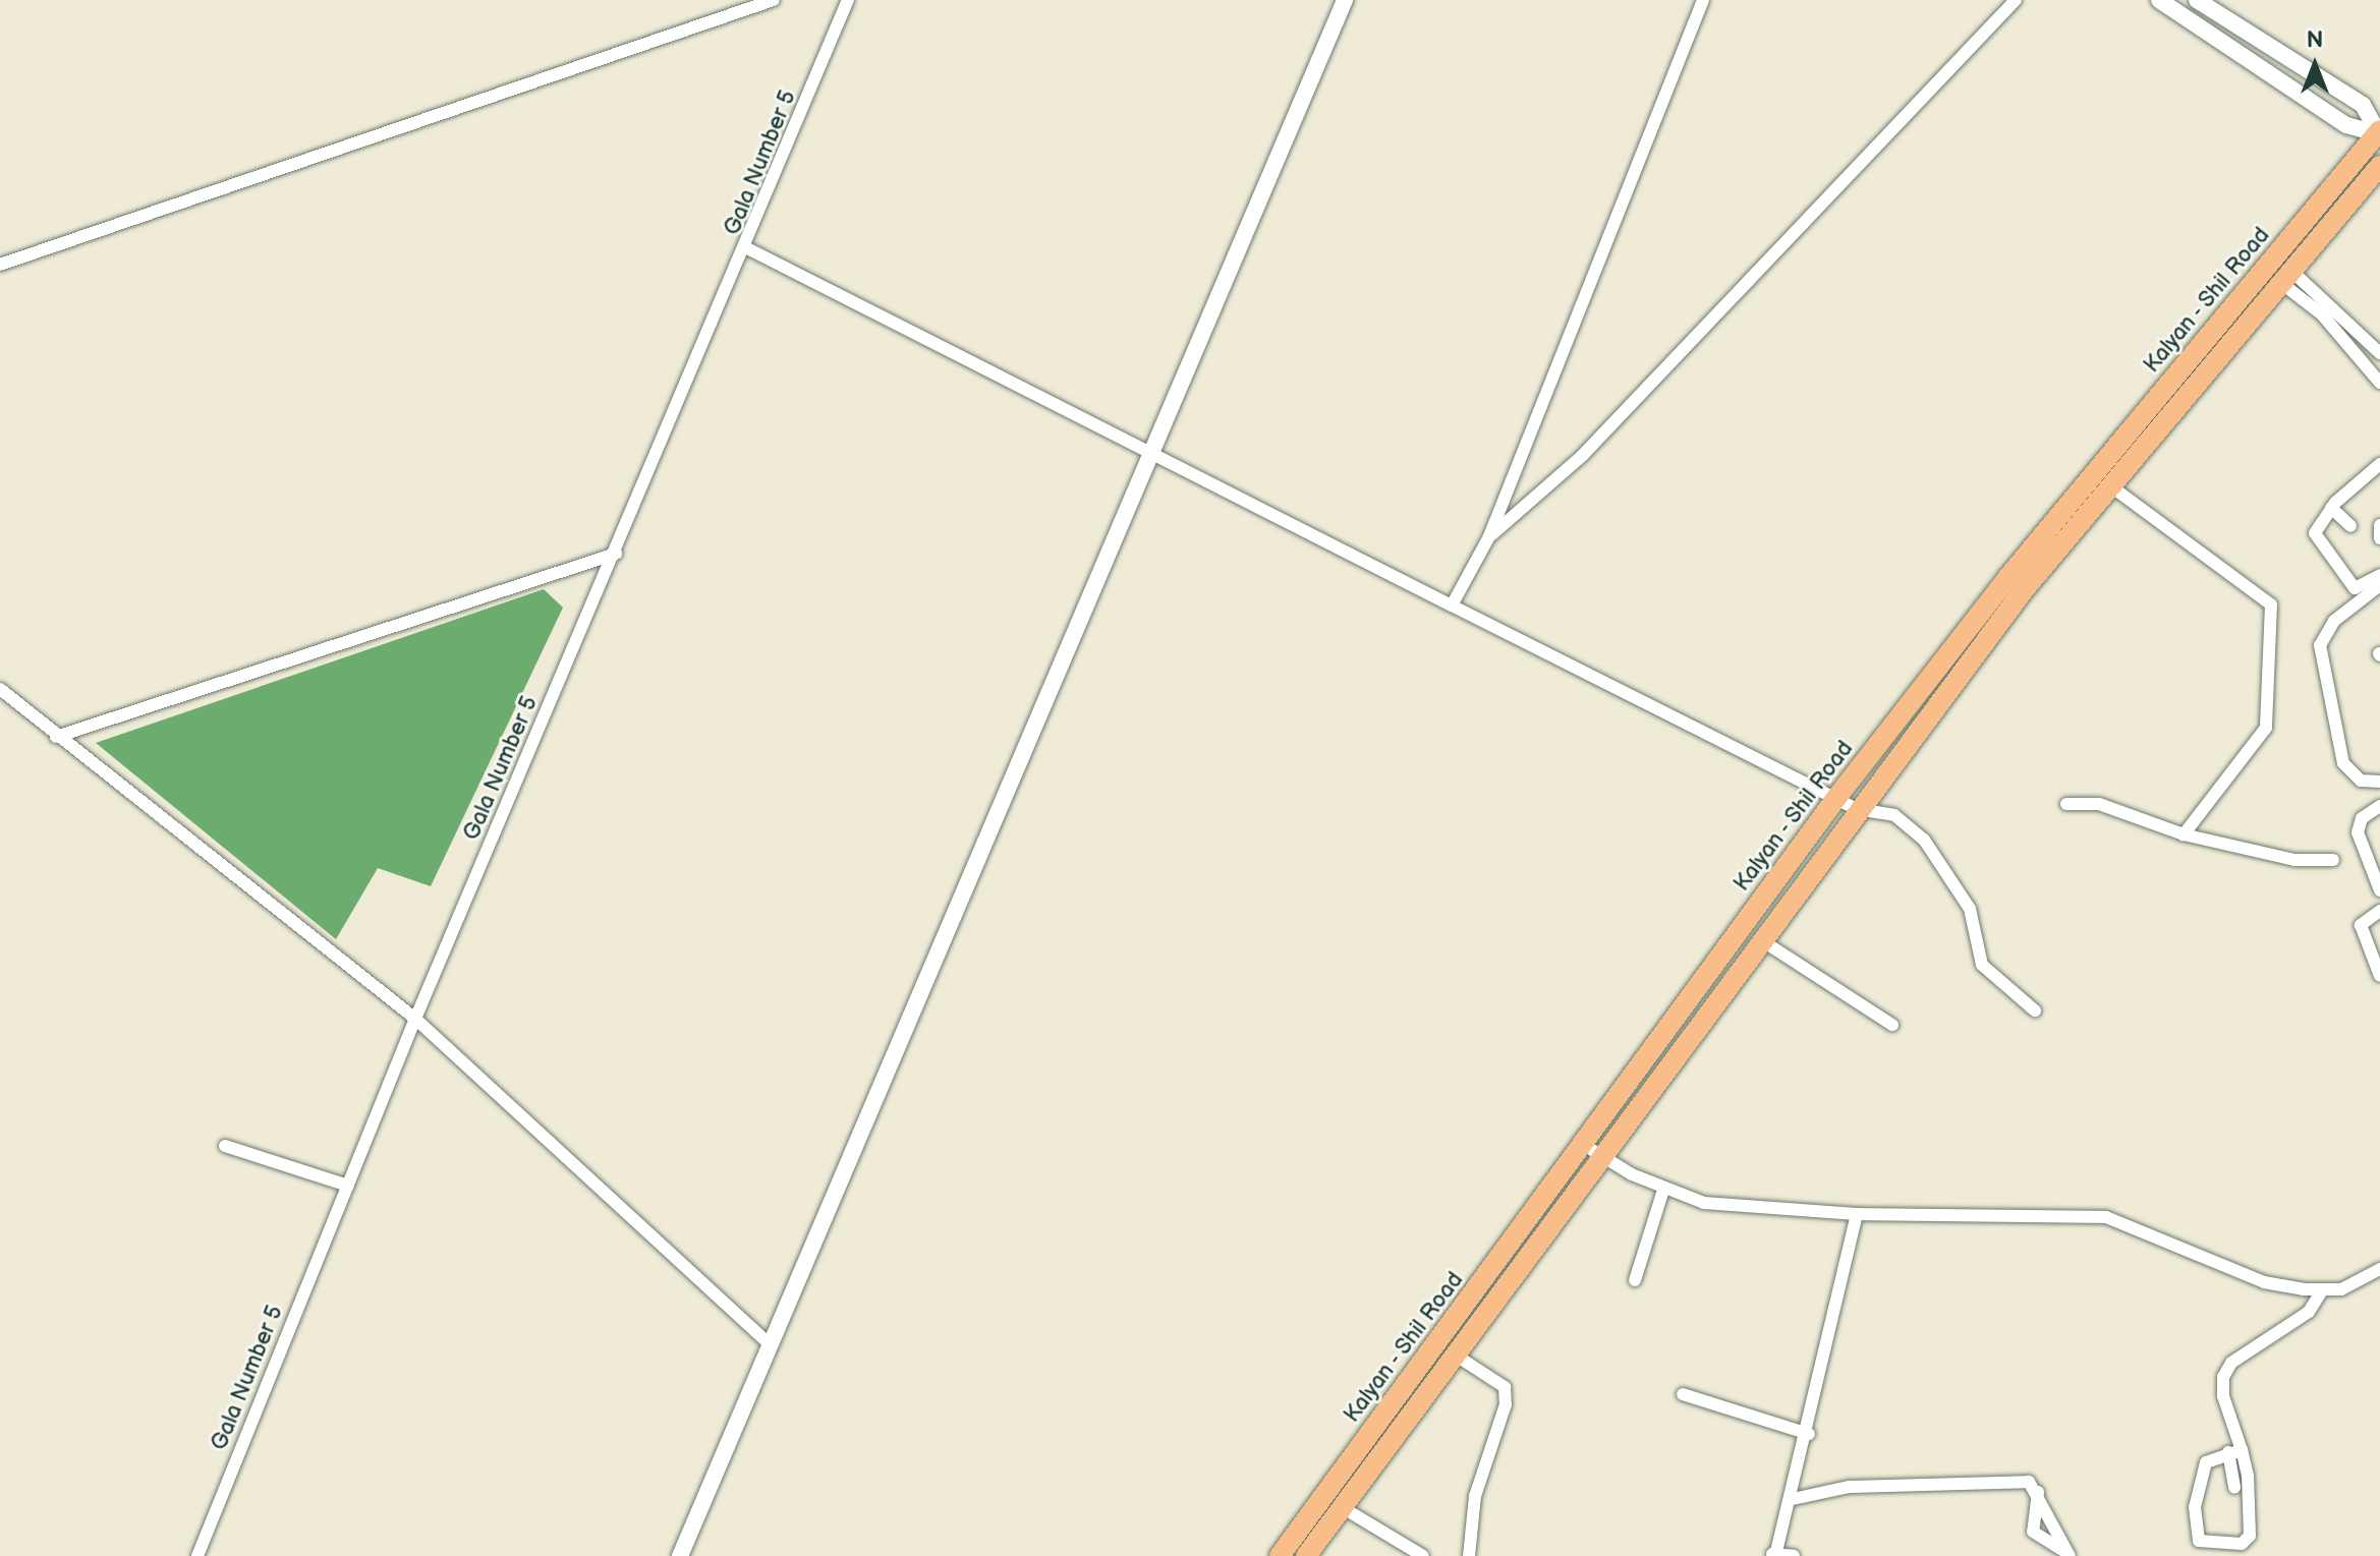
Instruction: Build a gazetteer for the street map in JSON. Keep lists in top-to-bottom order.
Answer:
{
  "streets": {
    "main road": ["Kalyan - Shil Road"],
    "street": ["Gala Number 5"]
  },
  "north": "top"
}
